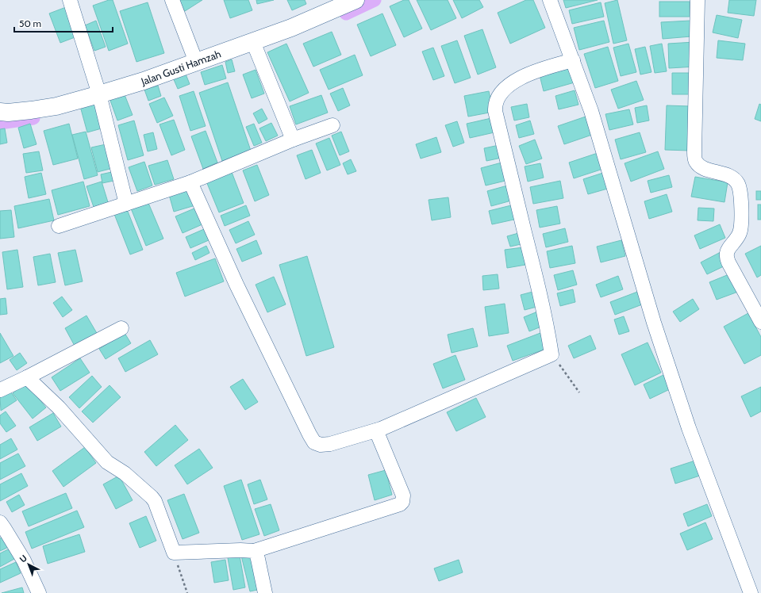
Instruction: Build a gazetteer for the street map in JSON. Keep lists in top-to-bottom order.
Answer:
{
  "streets": {
    "street": ["Jalan Gusti Hamzah"]
  },
  "scale_bar": "50 m",
  "north": "top left"
}
